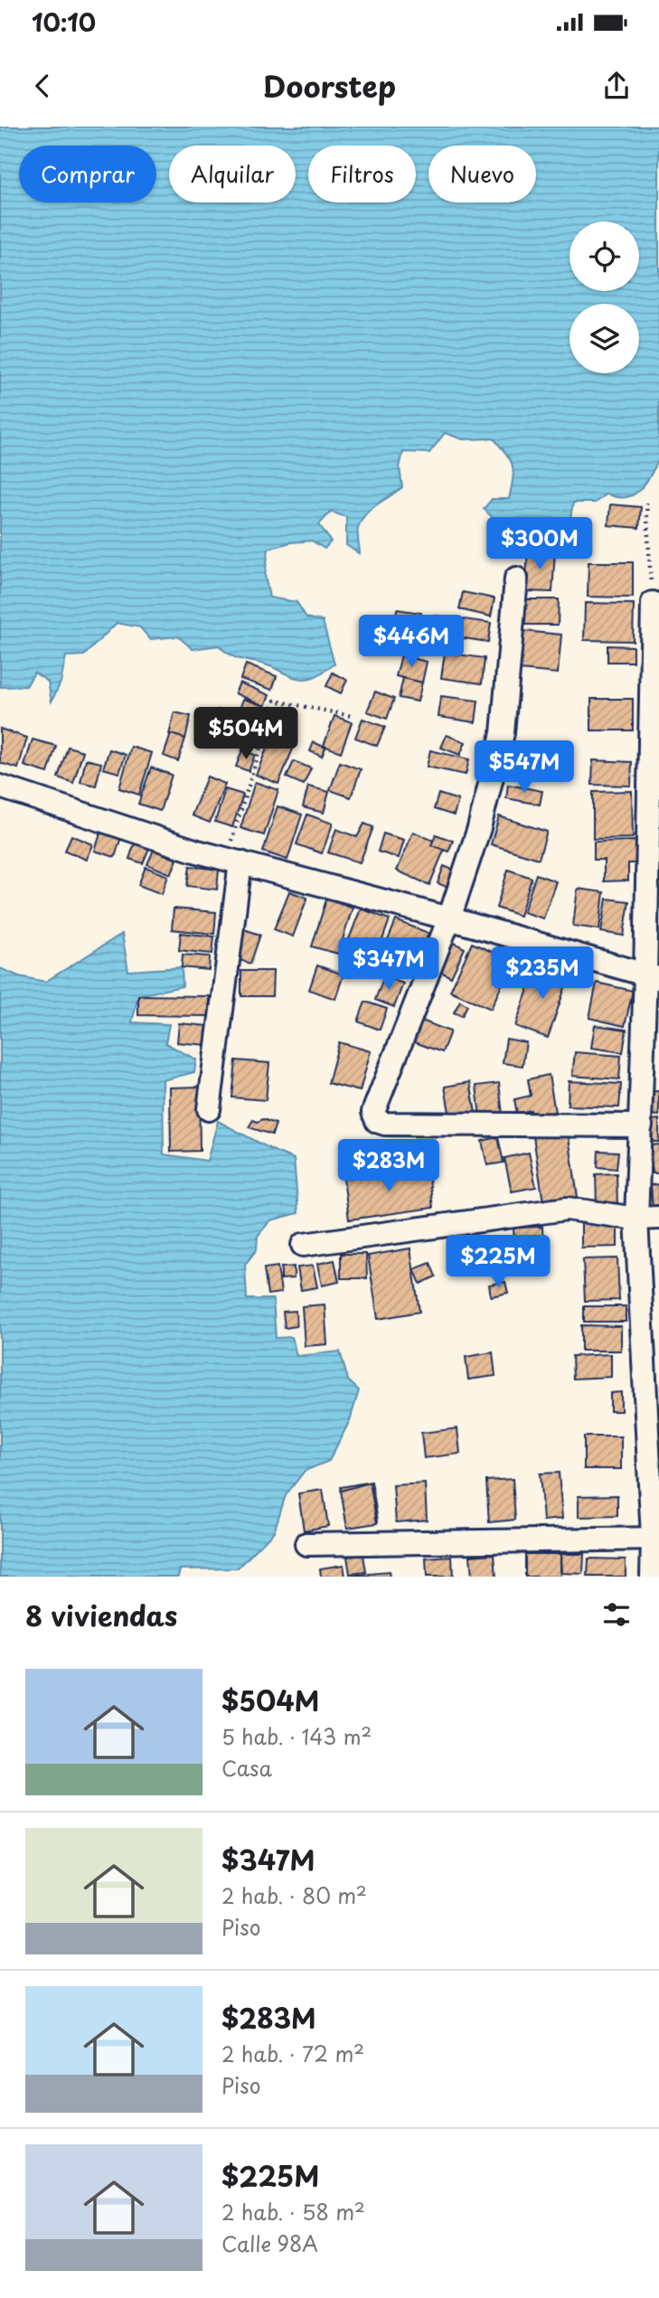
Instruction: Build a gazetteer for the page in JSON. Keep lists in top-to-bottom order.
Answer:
{
  "page": {
    "status": "10:10",
    "header": "Doorstep",
    "chip": [
      "Comprar",
      "Alquilar",
      "Filtros",
      "Nuevo"
    ],
    "price": [
      "$300M",
      "$446M",
      "$504M",
      "$547M",
      "$347M",
      "$235M",
      "$283M",
      "$225M"
    ],
    "heading": "8 viviendas",
    "list": [
      {
        "name": "$504M",
        "note": "5 hab. · 143 m² · Casa"
      },
      {
        "name": "$347M",
        "note": "2 hab. · 80 m² · Piso"
      },
      {
        "name": "$283M",
        "note": "2 hab. · 72 m² · Piso"
      },
      {
        "name": "$225M",
        "note": "2 hab. · 58 m² · Calle 98A"
      }
    ]
  }
}
